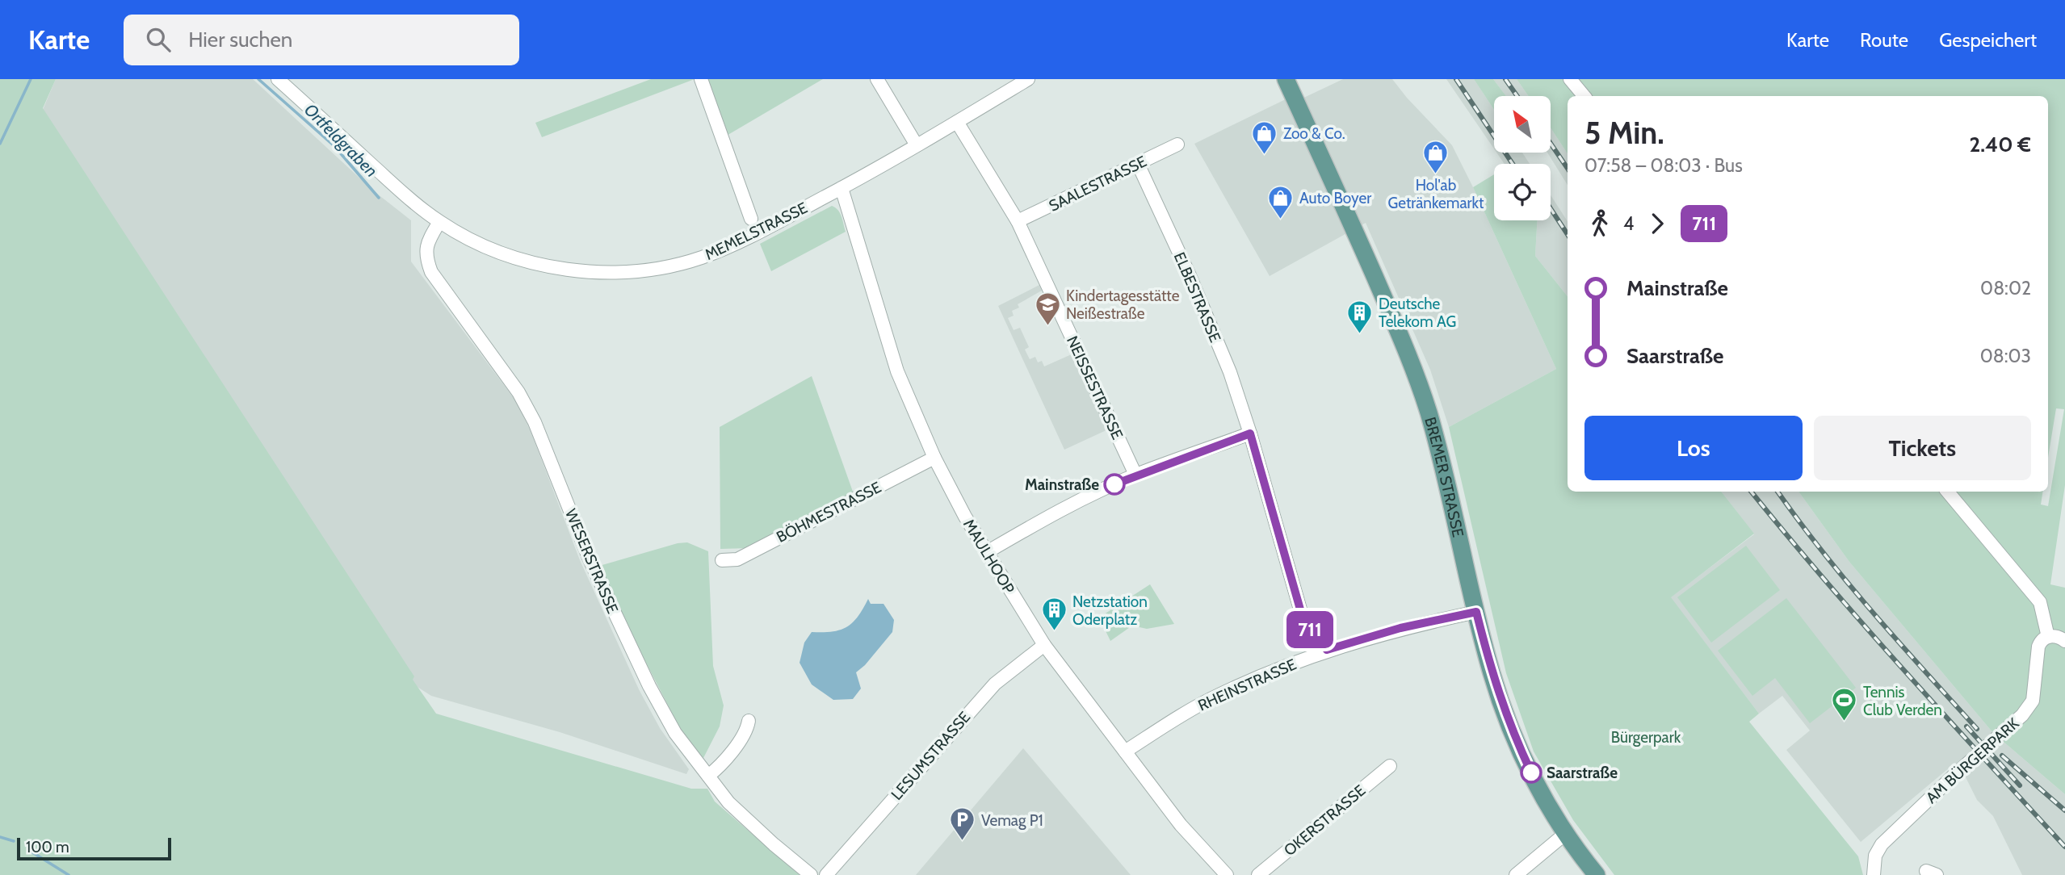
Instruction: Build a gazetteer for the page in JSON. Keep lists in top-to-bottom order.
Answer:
{
  "streets": {
    "main road": ["BREMER STRASSE"],
    "street": [
      "SAALESTRASSE",
      "MEMELSTRASSE",
      "ELBESTRASSE",
      "NEISSESTRASSE",
      "BÖHMESTRASSE",
      "MAULHOOP",
      "WESERSTRASSE",
      "RHEINSTRASSE",
      "LESUMSTRASSE",
      "AM BÜRGERPARK",
      "OKERSTRASSE"
    ]
  },
  "crossings": [
    ["SAALESTRASSE", "ELBESTRASSE"],
    ["SAALESTRASSE", "NEISSESTRASSE"],
    ["MEMELSTRASSE", "NEISSESTRASSE"],
    ["MEMELSTRASSE", "MAULHOOP"],
    ["MEMELSTRASSE", "WESERSTRASSE"],
    ["ELBESTRASSE", "RHEINSTRASSE"],
    ["BREMER STRASSE", "RHEINSTRASSE"],
    ["BÖHMESTRASSE", "MAULHOOP"],
    ["MAULHOOP", "RHEINSTRASSE"],
    ["MAULHOOP", "LESUMSTRASSE"]
  ],
  "water": ["Ortfeldgraben"],
  "parks": ["Bürgerpark"],
  "places": {
    "shop": ["Zoo & Co.", "Hol'ab Getränkemarkt", "Auto Boyer"],
    "school or university": ["Kindertagesstätte Neißestraße"],
    "building": ["Deutsche Telekom AG", "Netzstation Oderplatz"],
    "other": ["Mainstraße", "Saarstraße"],
    "sports": ["Tennis Club Verden"],
    "parking": ["Vemag P1"]
  },
  "lines": ["bus line 711"],
  "scale_bar": "100 m",
  "north": "top left",
  "page": {
    "header": "Karte",
    "search": "Hier suchen",
    "nav": ["Karte", "Route", "Gespeichert"],
    "on_map": "711",
    "heading": ["5 Min.", "07:58 – 08:03 · Bus", "2.40 €"],
    "legs": ["4", "711"],
    "list": [
      {
        "name": "Mainstraße",
        "value": "08:02"
      },
      {
        "name": "Saarstraße",
        "value": "08:03"
      }
    ],
    "buttons": ["Los", "Tickets"],
    "scale": "100 m"
  }
}
